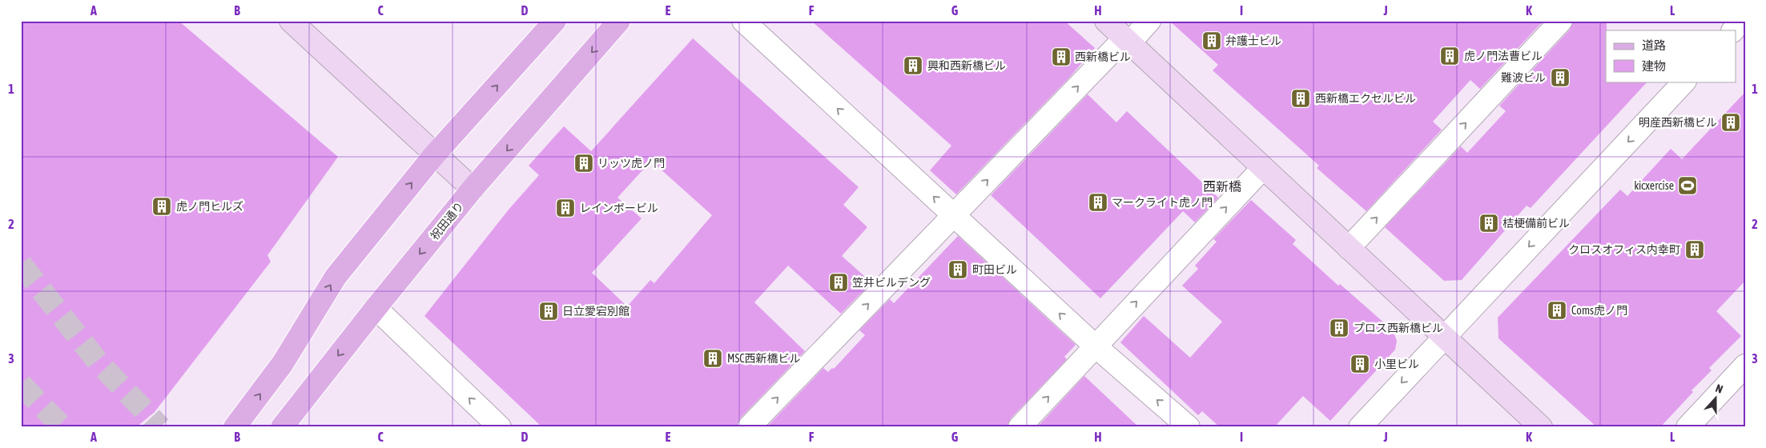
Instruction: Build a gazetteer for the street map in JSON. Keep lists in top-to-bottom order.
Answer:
{
  "streets": {
    "main road": ["祝田通り"]
  },
  "districts": ["西新橋"],
  "places": {
    "building": [
      "弁護士ビル",
      "虎ノ門法曹ビル",
      "西新橋ビル",
      "興和西新橋ビル",
      "難波ビル",
      "西新橋エクセルビル",
      "明産西新橋ビル",
      "リッツ虎ノ門",
      "マークライト虎ノ門",
      "虎ノ門ヒルズ",
      "レインボービル",
      "桔梗備前ビル",
      "クロスオフィス内幸町",
      "町田ビル",
      "笠井ビルデング",
      "Coms虎ノ門",
      "日立愛宕別館",
      "プロス西新橋ビル",
      "MSC西新橋ビル",
      "小里ビル"
    ],
    "sports": ["kicxercise"]
  },
  "legend": ["道路", "建物"],
  "north": "top",
  "grid": {
    "columns": [
      "A",
      "B",
      "C",
      "D",
      "E",
      "F",
      "G",
      "H",
      "I",
      "J",
      "K",
      "L"
    ],
    "rows": ["1", "2", "3"]
  }
}
